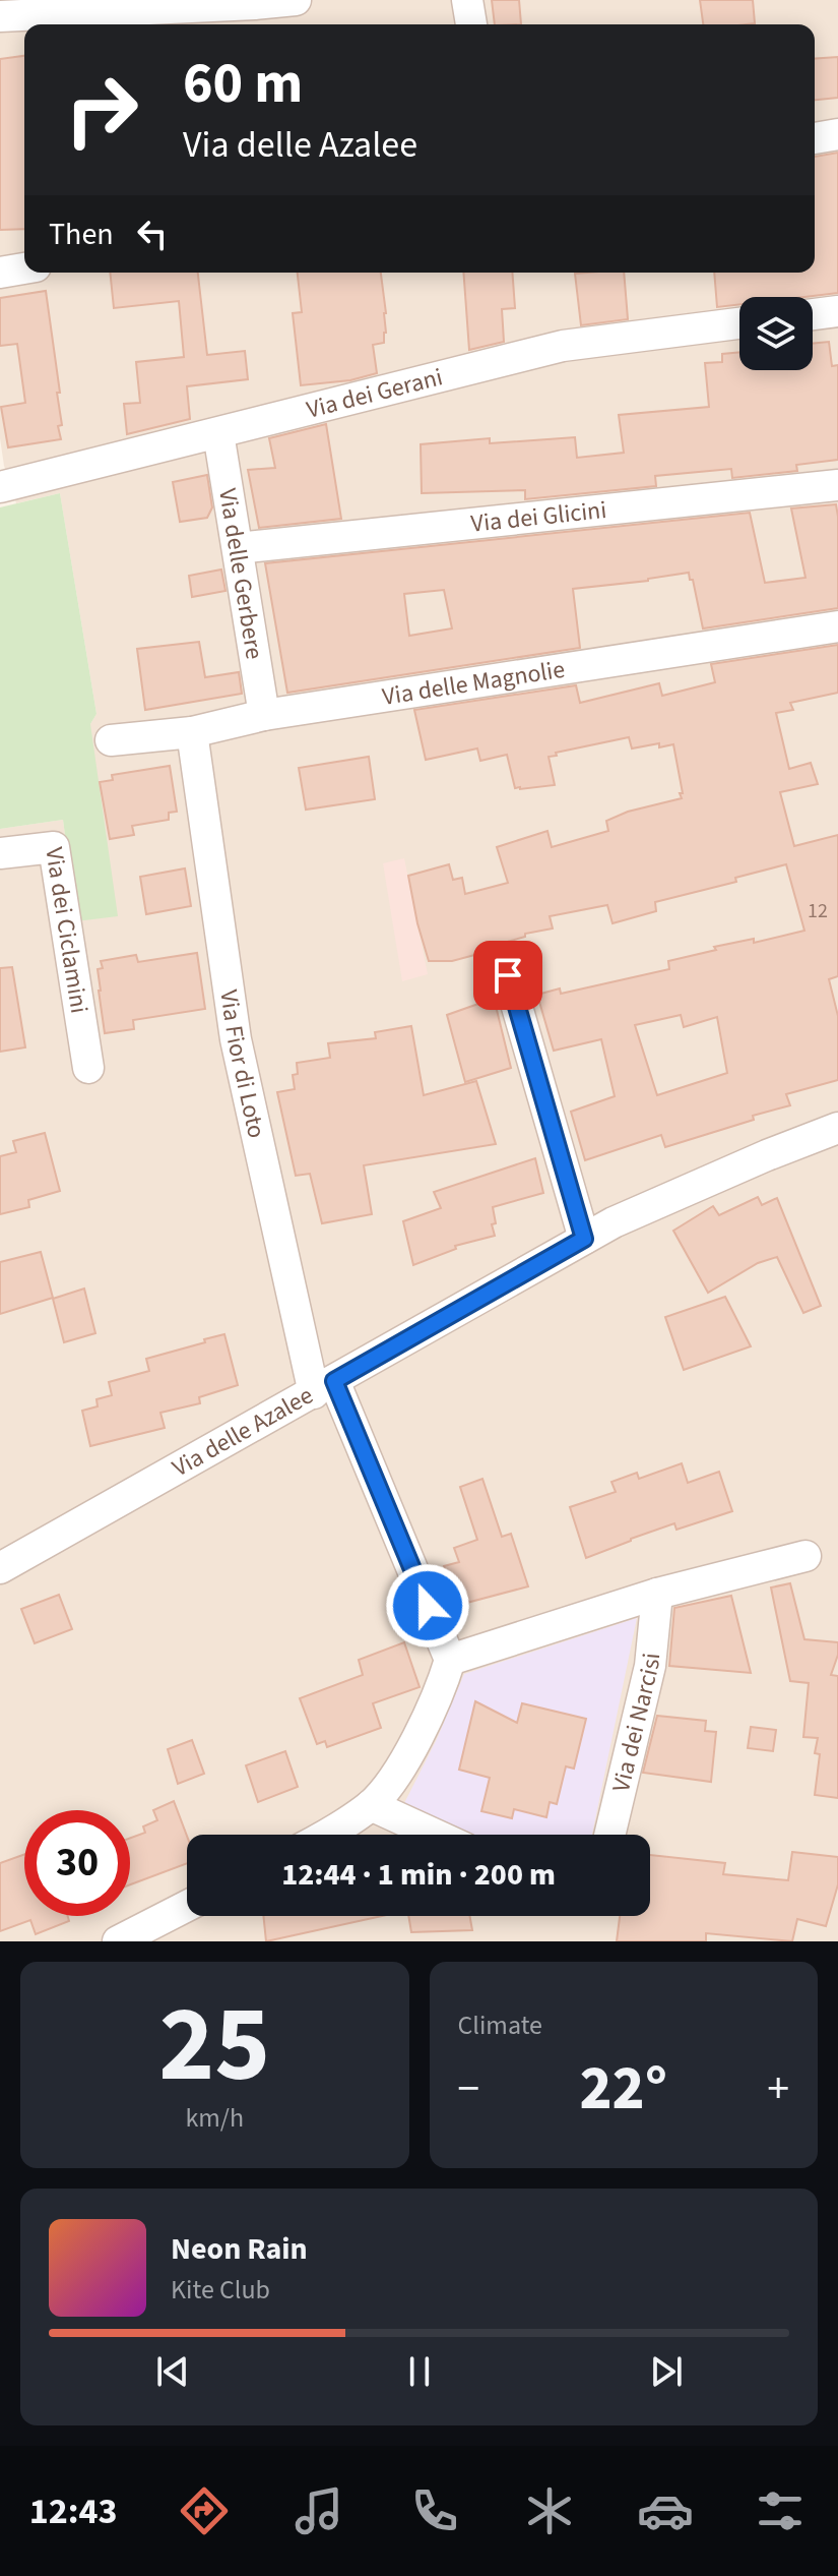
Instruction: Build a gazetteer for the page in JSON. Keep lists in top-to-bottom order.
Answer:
{
  "streets": {
    "street": [
      "Via dei Gerani",
      "Via dei Glicini",
      "Via delle Gerbere",
      "Via delle Magnolie",
      "Via dei Ciclamini",
      "Via Fior di Loto",
      "Via delle Azalee",
      "Via dei Narcisi"
    ]
  },
  "crossings": [
    ["Via dei Gerani", "Via delle Gerbere"],
    ["Via dei Glicini", "Via delle Gerbere"],
    ["Via delle Gerbere", "Via delle Magnolie"],
    ["Via delle Magnolie", "Via Fior di Loto"],
    ["Via Fior di Loto", "Via delle Azalee"]
  ],
  "house_numbers": ["12"],
  "page": {
    "turn": ["60 m", "Via delle Azalee"],
    "then": "Then",
    "limit": "30",
    "trip": "12:44 · 1 min · 200 m",
    "tile": [
      ["25", "km/h"],
      "Climate"
    ],
    "heat": ["−", "22°", "+"],
    "song": ["Neon Rain", "Kite Club"],
    "tabs": "12:43"
  }
}
